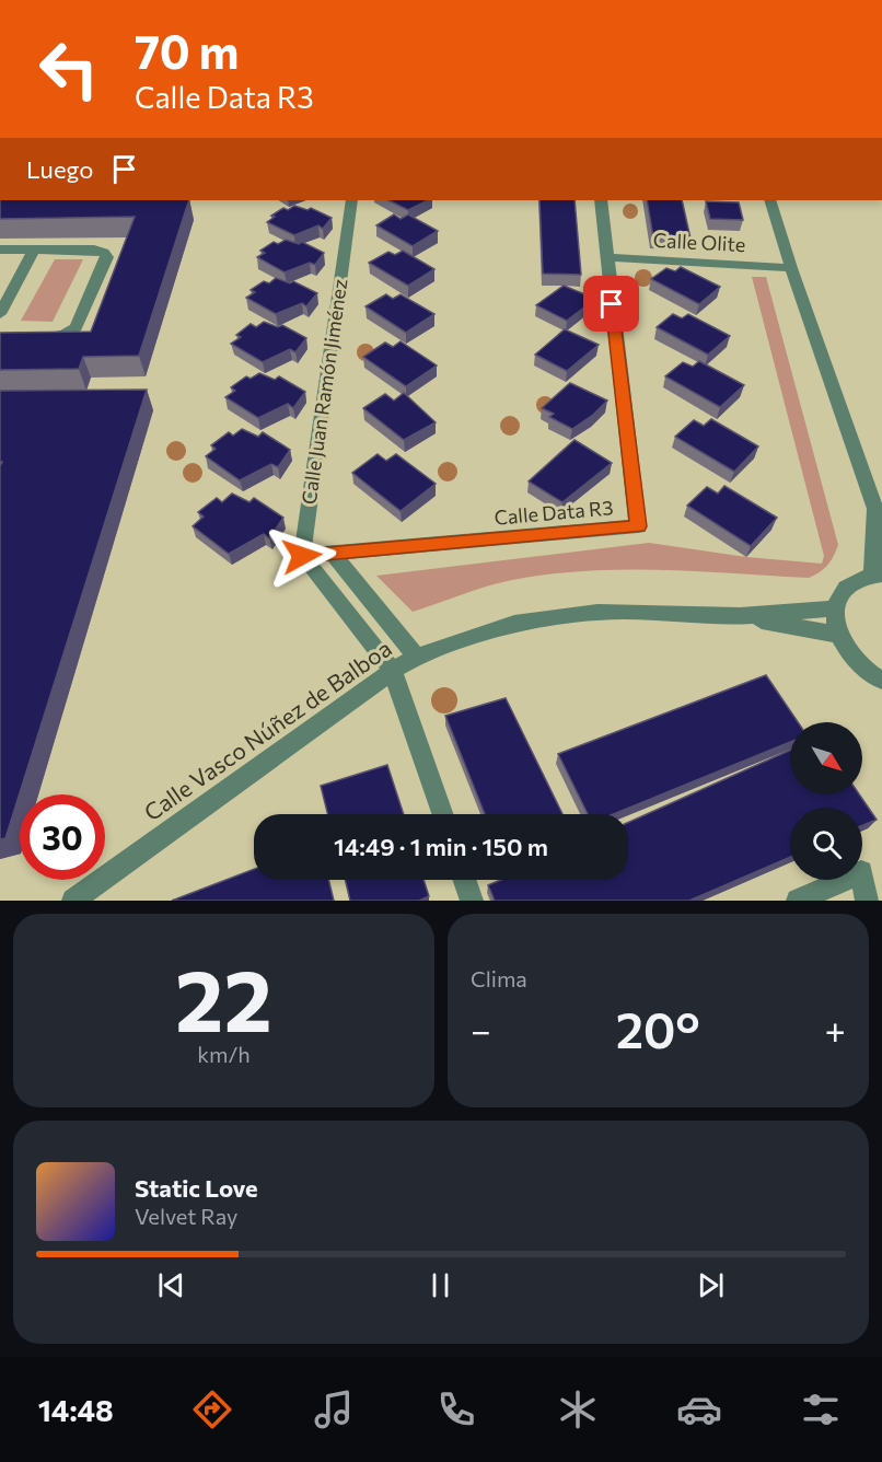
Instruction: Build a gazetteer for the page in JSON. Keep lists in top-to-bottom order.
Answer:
{
  "streets": {
    "street": [
      "Calle Olite",
      "Calle Juan Ramón Jiménez",
      "Calle Data R3",
      "Calle Vasco Núñez de Balboa"
    ]
  },
  "crossings": [
    ["Calle Olite", "Calle Data R3"],
    ["Calle Juan Ramón Jiménez", "Calle Data R3"]
  ],
  "north": "bottom right",
  "page": {
    "turn": ["70 m", "Calle Data R3"],
    "then": "Luego",
    "limit": "30",
    "trip": "14:49 · 1 min · 150 m",
    "tile": [
      ["22", "km/h"],
      "Clima"
    ],
    "heat": ["−", "20°", "+"],
    "song": ["Static Love", "Velvet Ray"],
    "tabs": "14:48"
  }
}
